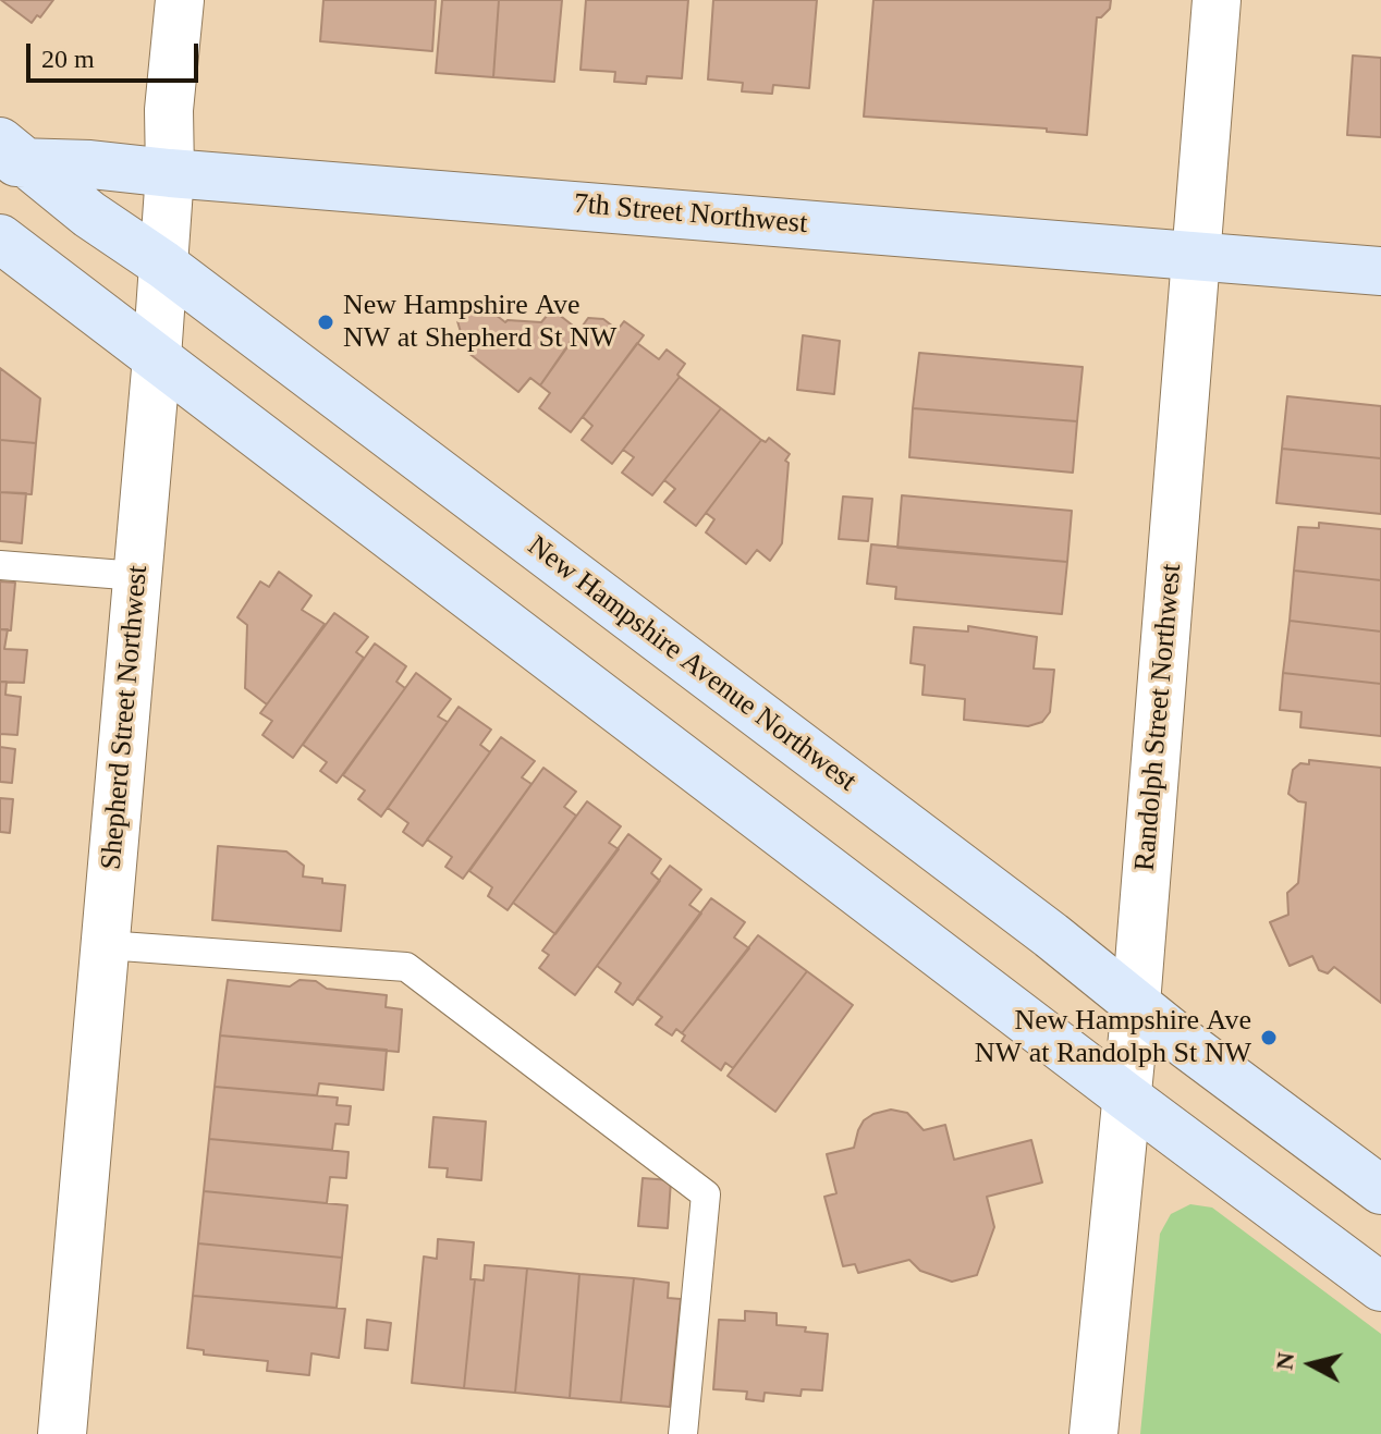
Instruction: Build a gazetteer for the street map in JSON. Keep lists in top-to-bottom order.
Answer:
{
  "streets": {
    "main road": ["7th Street Northwest", "New Hampshire Avenue Northwest"],
    "street": ["Shepherd Street Northwest", "Randolph Street Northwest"]
  },
  "crossings": [
    ["7th Street Northwest", "New Hampshire Avenue Northwest"],
    ["7th Street Northwest", "Shepherd Street Northwest"],
    ["7th Street Northwest", "Randolph Street Northwest"],
    ["New Hampshire Avenue Northwest", "Shepherd Street Northwest"],
    ["New Hampshire Avenue Northwest", "Randolph Street Northwest"]
  ],
  "places": ["New Hampshire Ave NW at Shepherd St NW", "New Hampshire Ave NW at Randolph St NW"],
  "scale_bar": "20 m",
  "north": "left"
}
